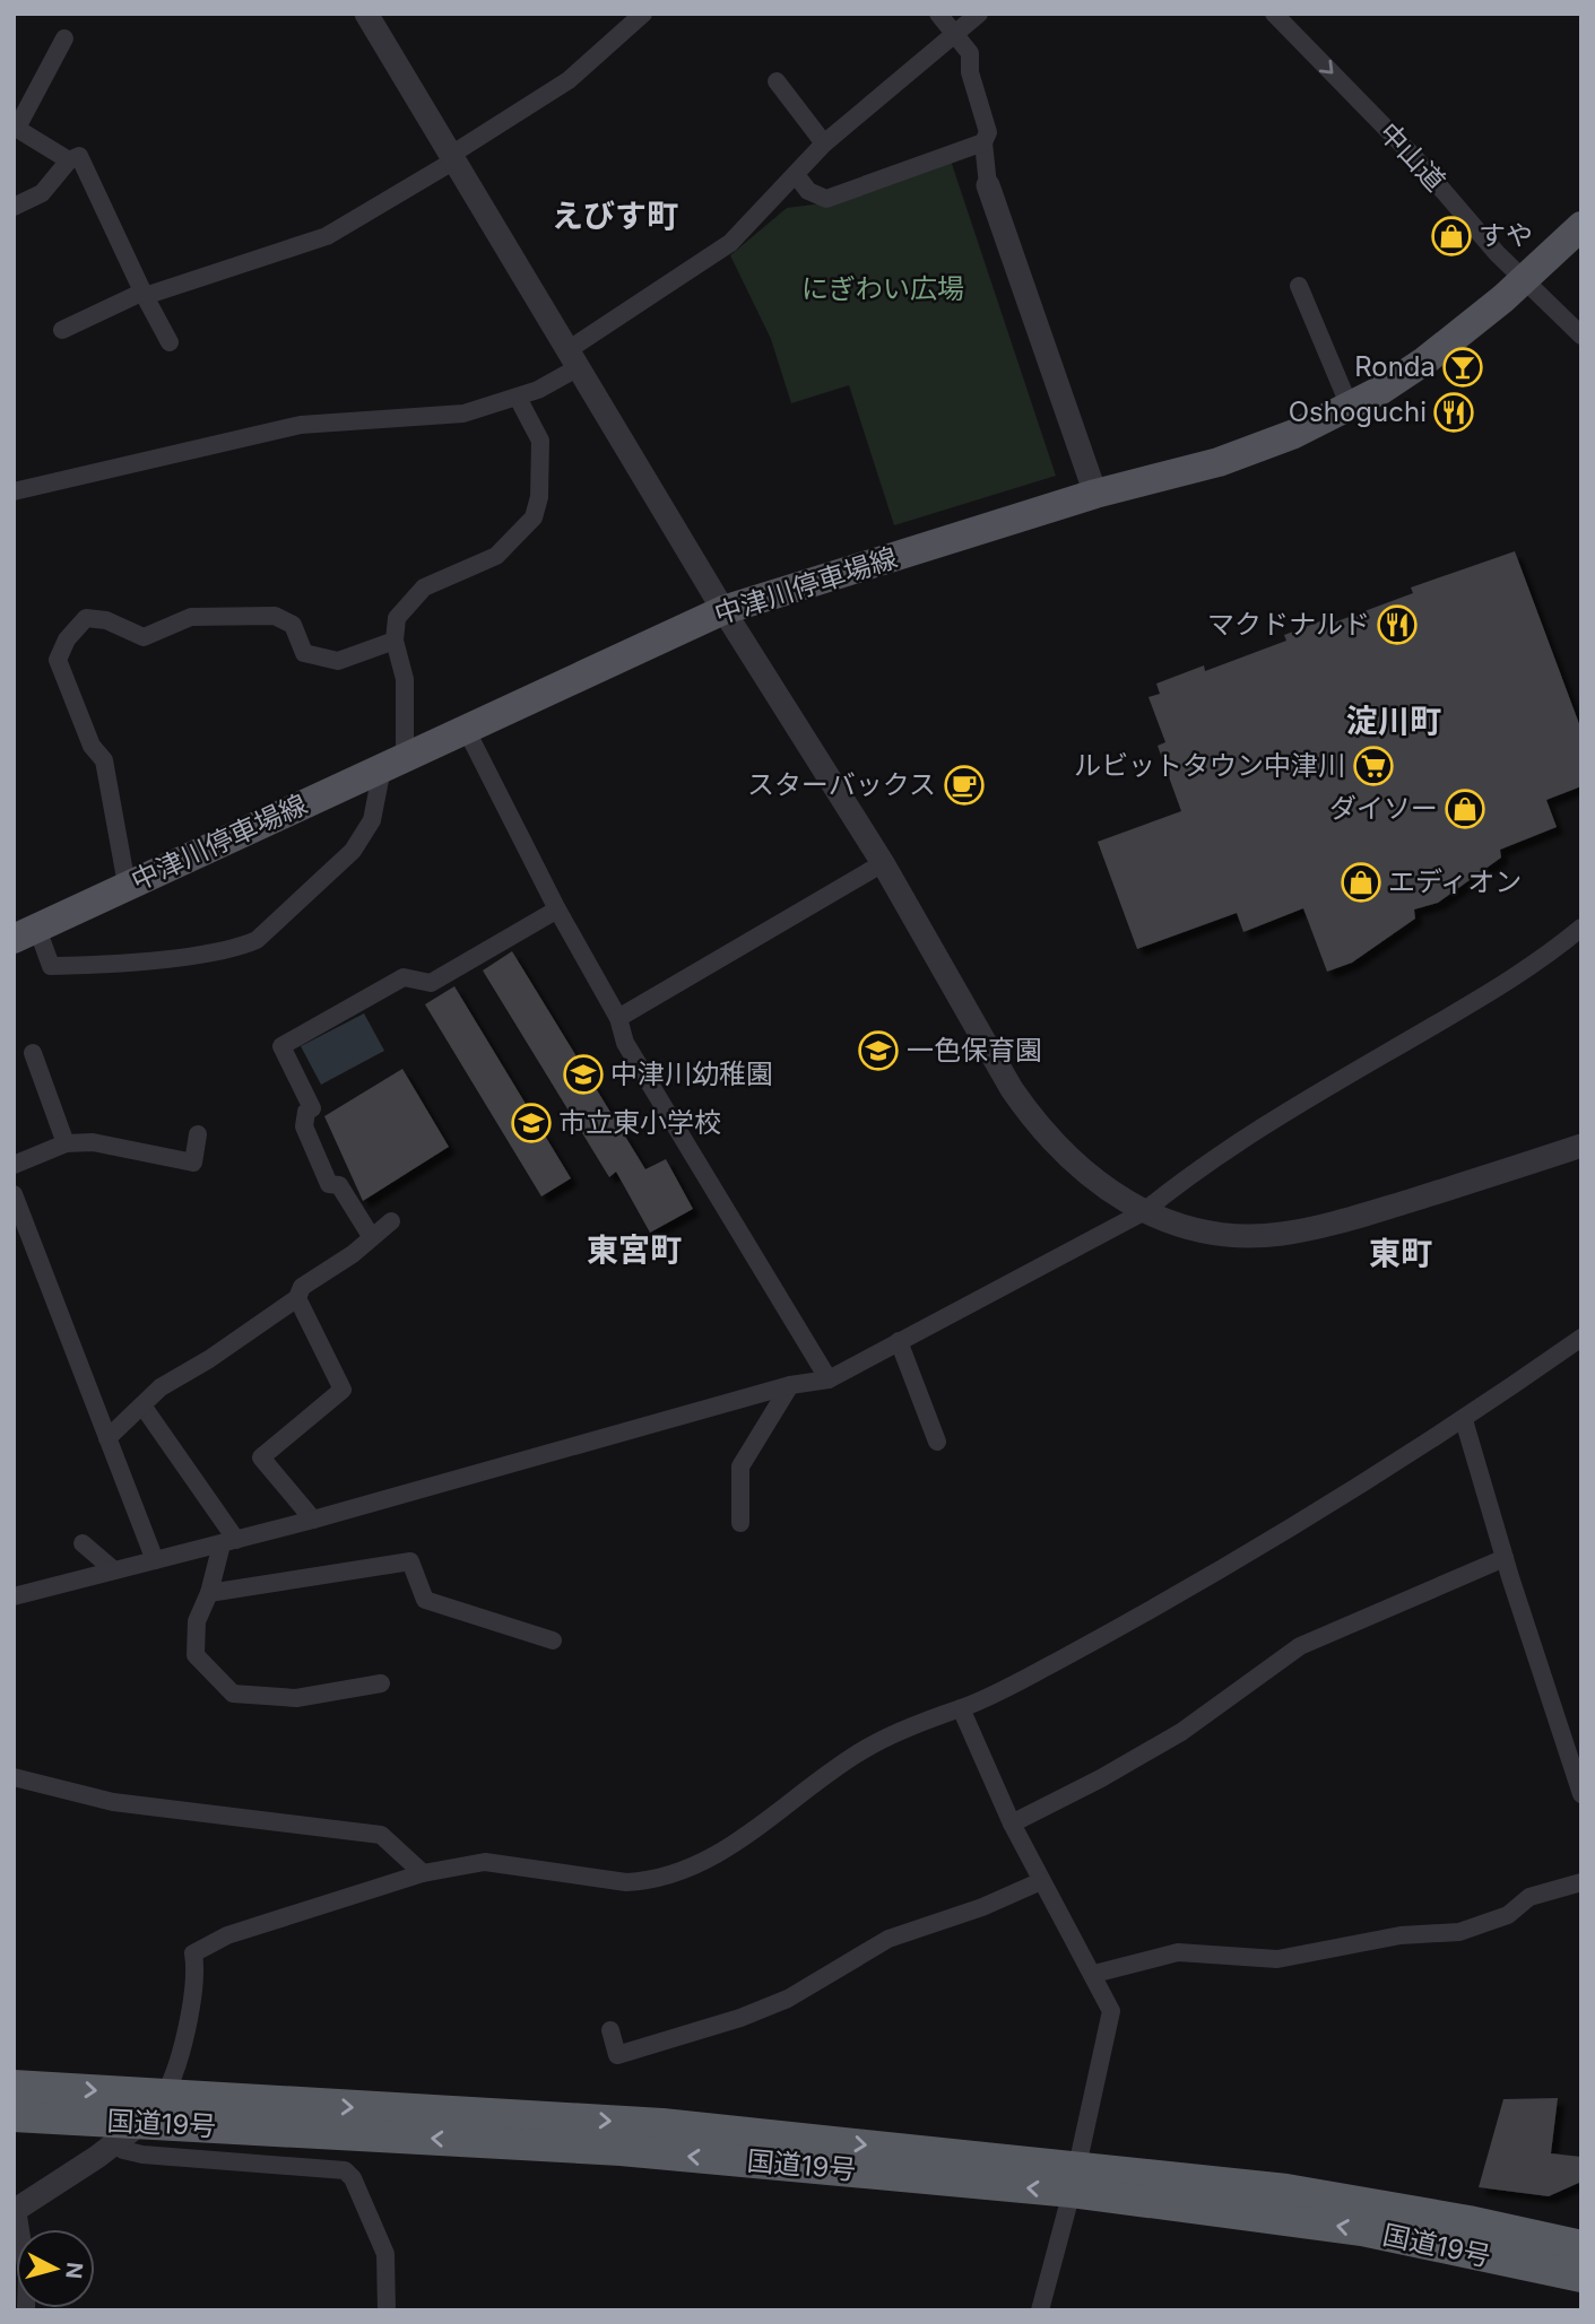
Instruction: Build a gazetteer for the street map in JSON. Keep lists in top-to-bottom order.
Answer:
{
  "streets": {
    "highway": ["国道19号"],
    "main road": ["中津川停車場線"],
    "street": ["中山道"]
  },
  "crossings": [
    ["中山道", "中津川停車場線"]
  ],
  "one_way": ["中山道"],
  "districts": [
    "えびす町",
    "淀川町",
    "東宮町",
    "東町"
  ],
  "parks": ["にぎわい広場"],
  "places": {
    "shop": ["すや", "ダイソー", "エディオン"],
    "bar": ["Ronda"],
    "restaurant": ["Oshoguchi", "マクドナルド"],
    "supermarket": ["ルビットタウン中津川"],
    "cafe": ["スターバックス"],
    "school or university": ["一色保育園", "中津川幼稚園", "市立東小学校"]
  },
  "north": "right"
}
